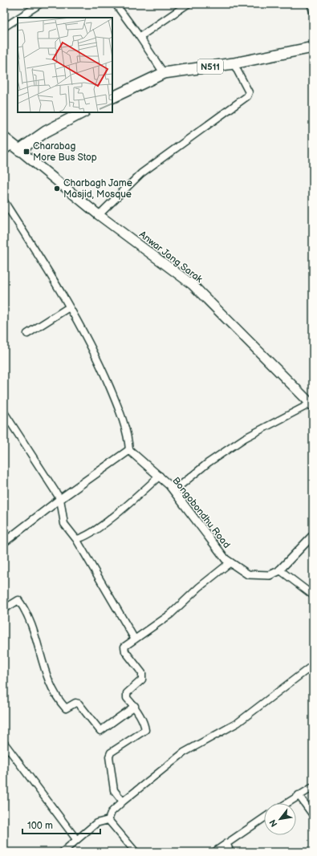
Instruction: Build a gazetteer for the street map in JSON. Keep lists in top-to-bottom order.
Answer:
{
  "streets": {
    "highway": ["N511"],
    "main road": ["Anwar Jang Sarak"],
    "street": ["Bongobondhu Road"]
  },
  "places": {
    "transit": ["Charabag More Bus Stop"],
    "other": ["Charbagh Jame Masjid, Mosque"]
  },
  "scale_bar": "100 m",
  "north": "bottom left"
}
